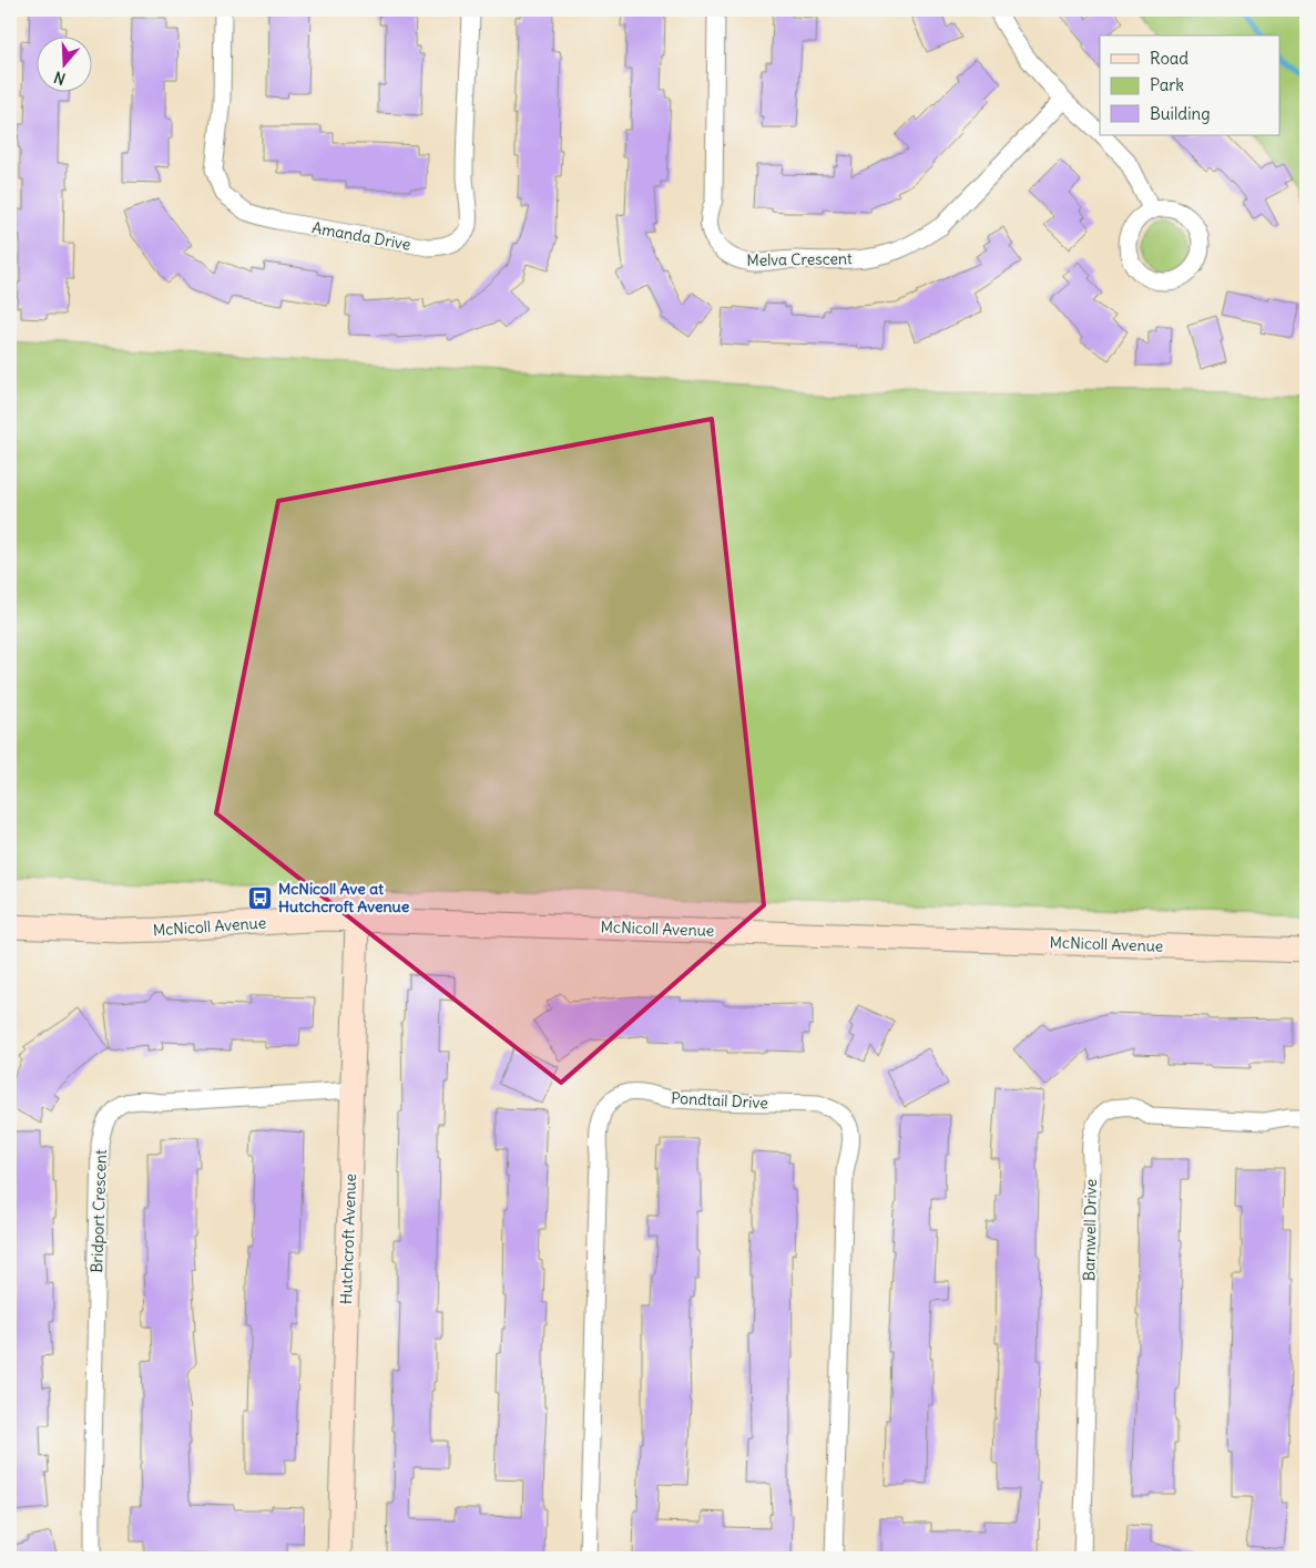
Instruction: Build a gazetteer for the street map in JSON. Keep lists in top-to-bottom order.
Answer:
{
  "streets": {
    "main road": ["McNicoll Avenue", "Hutchcroft Avenue"],
    "street": [
      "Amanda Drive",
      "Melva Crescent",
      "Pondtail Drive",
      "Bridport Crescent",
      "Barnwell Drive"
    ]
  },
  "crossings": [
    ["McNicoll Avenue", "Hutchcroft Avenue"],
    ["Bridport Crescent", "Hutchcroft Avenue"]
  ],
  "places": {
    "bus stop": ["McNicoll Ave at Hutchcroft Avenue"]
  },
  "legend": ["Road", "Park", "Building"],
  "north": "bottom"
}
